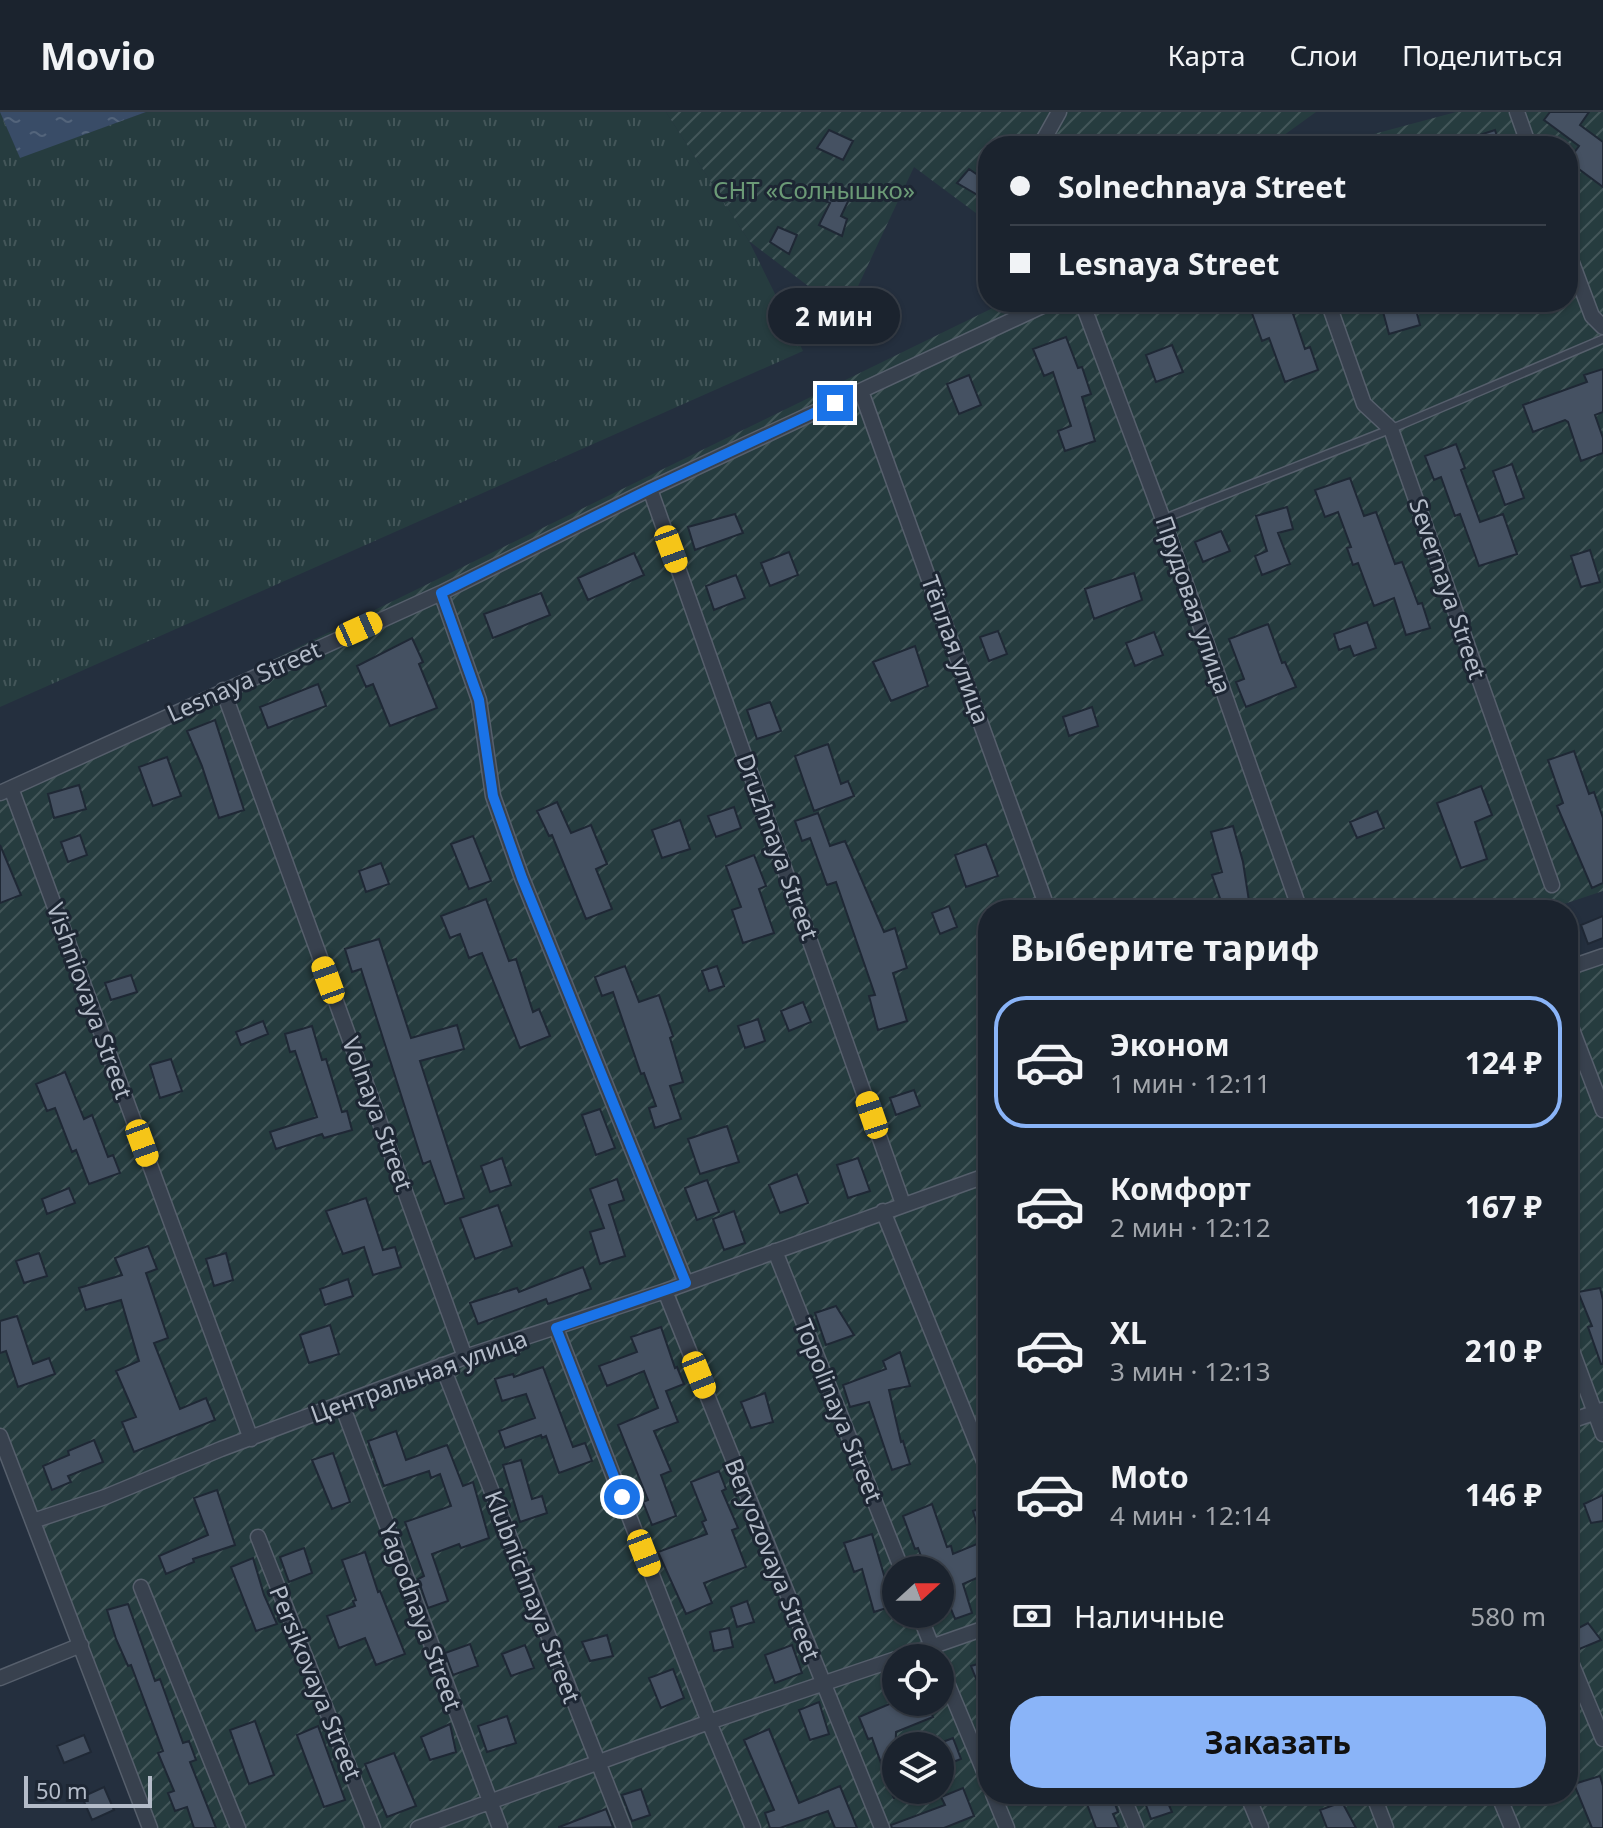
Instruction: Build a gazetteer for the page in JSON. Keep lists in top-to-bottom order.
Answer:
{
  "streets": {
    "street": [
      "Severnaya Street",
      "Прудовая улица",
      "Тёплая улица",
      "Lesnaya Street",
      "Druzhnaya Street",
      "Vishniovaya Street",
      "Volnaya Street",
      "Центральная улица",
      "Topolinaya Street",
      "Beryozovaya Street",
      "Klubnichnaya Street",
      "Yagodnaya Street",
      "Persikovaya Street"
    ]
  },
  "crossings": [
    ["Тёплая улица", "Lesnaya Street"],
    ["Lesnaya Street", "Druzhnaya Street"],
    ["Lesnaya Street", "Vishniovaya Street"],
    ["Lesnaya Street", "Volnaya Street"],
    ["Druzhnaya Street", "Центральная улица"],
    ["Vishniovaya Street", "Центральная улица"],
    ["Volnaya Street", "Центральная улица"],
    ["Центральная улица", "Topolinaya Street"],
    ["Центральная улица", "Beryozovaya Street"],
    ["Центральная улица", "Klubnichnaya Street"],
    ["Центральная улица", "Yagodnaya Street"]
  ],
  "parks": ["СНТ «Солнышко»"],
  "scale_bar": "50 m",
  "north": "right",
  "page": {
    "header": "Movio",
    "nav": ["Карта", "Слои", "Поделиться"],
    "banner": ["Solnechnaya Street", "Lesnaya Street"],
    "bubble": "2 мин",
    "heading": "Выберите тариф",
    "list": [
      {
        "name": "Эконом",
        "note": "1 мин · 12:11",
        "value": "124 ₽"
      },
      {
        "name": "Комфорт",
        "note": "2 мин · 12:12",
        "value": "167 ₽"
      },
      {
        "name": "XL",
        "note": "3 мин · 12:13",
        "value": "210 ₽"
      },
      {
        "name": "Moto",
        "note": "4 мин · 12:14",
        "value": "146 ₽"
      }
    ],
    "pay": ["Наличные", "580 m"],
    "buttons": "Заказать",
    "scale": "50 m"
  }
}
